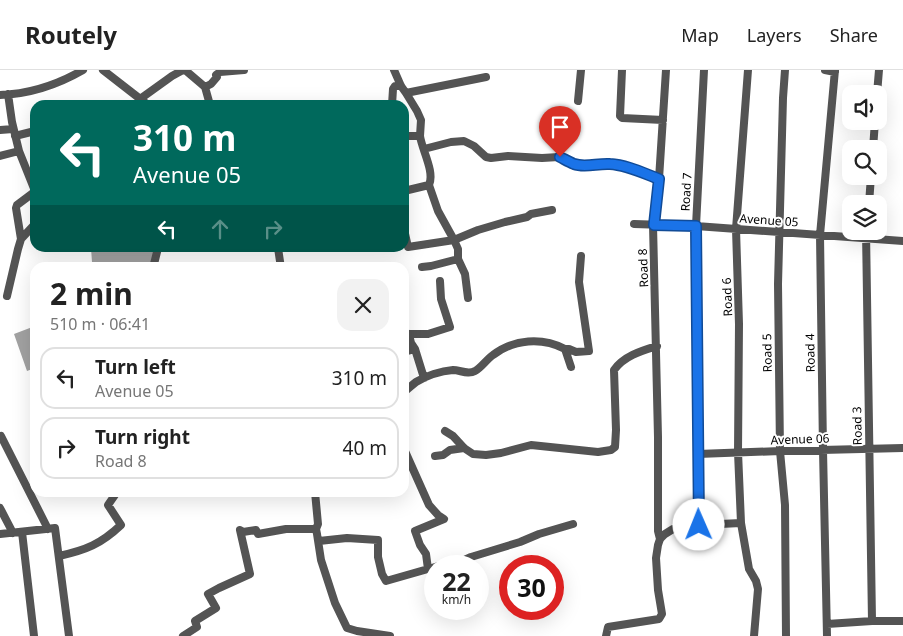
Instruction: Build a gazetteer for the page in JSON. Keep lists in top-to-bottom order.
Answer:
{
  "streets": {
    "street": [
      "Road 7",
      "Avenue 05",
      "Road 8",
      "Road 6",
      "Road 5",
      "Road 4",
      "Road 3",
      "Avenue 06"
    ]
  },
  "crossings": [
    ["Road 7", "Avenue 05"],
    ["Road 7", "Avenue 06"],
    ["Avenue 05", "Road 8"],
    ["Avenue 05", "Road 6"],
    ["Avenue 05", "Road 5"],
    ["Avenue 05", "Road 4"],
    ["Road 6", "Avenue 06"],
    ["Road 5", "Avenue 06"],
    ["Road 4", "Avenue 06"],
    ["Road 3", "Avenue 06"]
  ],
  "page": {
    "header": "Routely",
    "nav": ["Map", "Layers", "Share"],
    "turn": ["310 m", "Avenue 05"],
    "heading": ["2 min", "510 m · 06:41"],
    "list": [
      {
        "name": "Turn left",
        "note": "Avenue 05",
        "value": "310 m"
      },
      {
        "name": "Turn right",
        "note": "Road 8",
        "value": "40 m"
      }
    ],
    "speed": "22 km/h",
    "limit": "30"
  }
}
